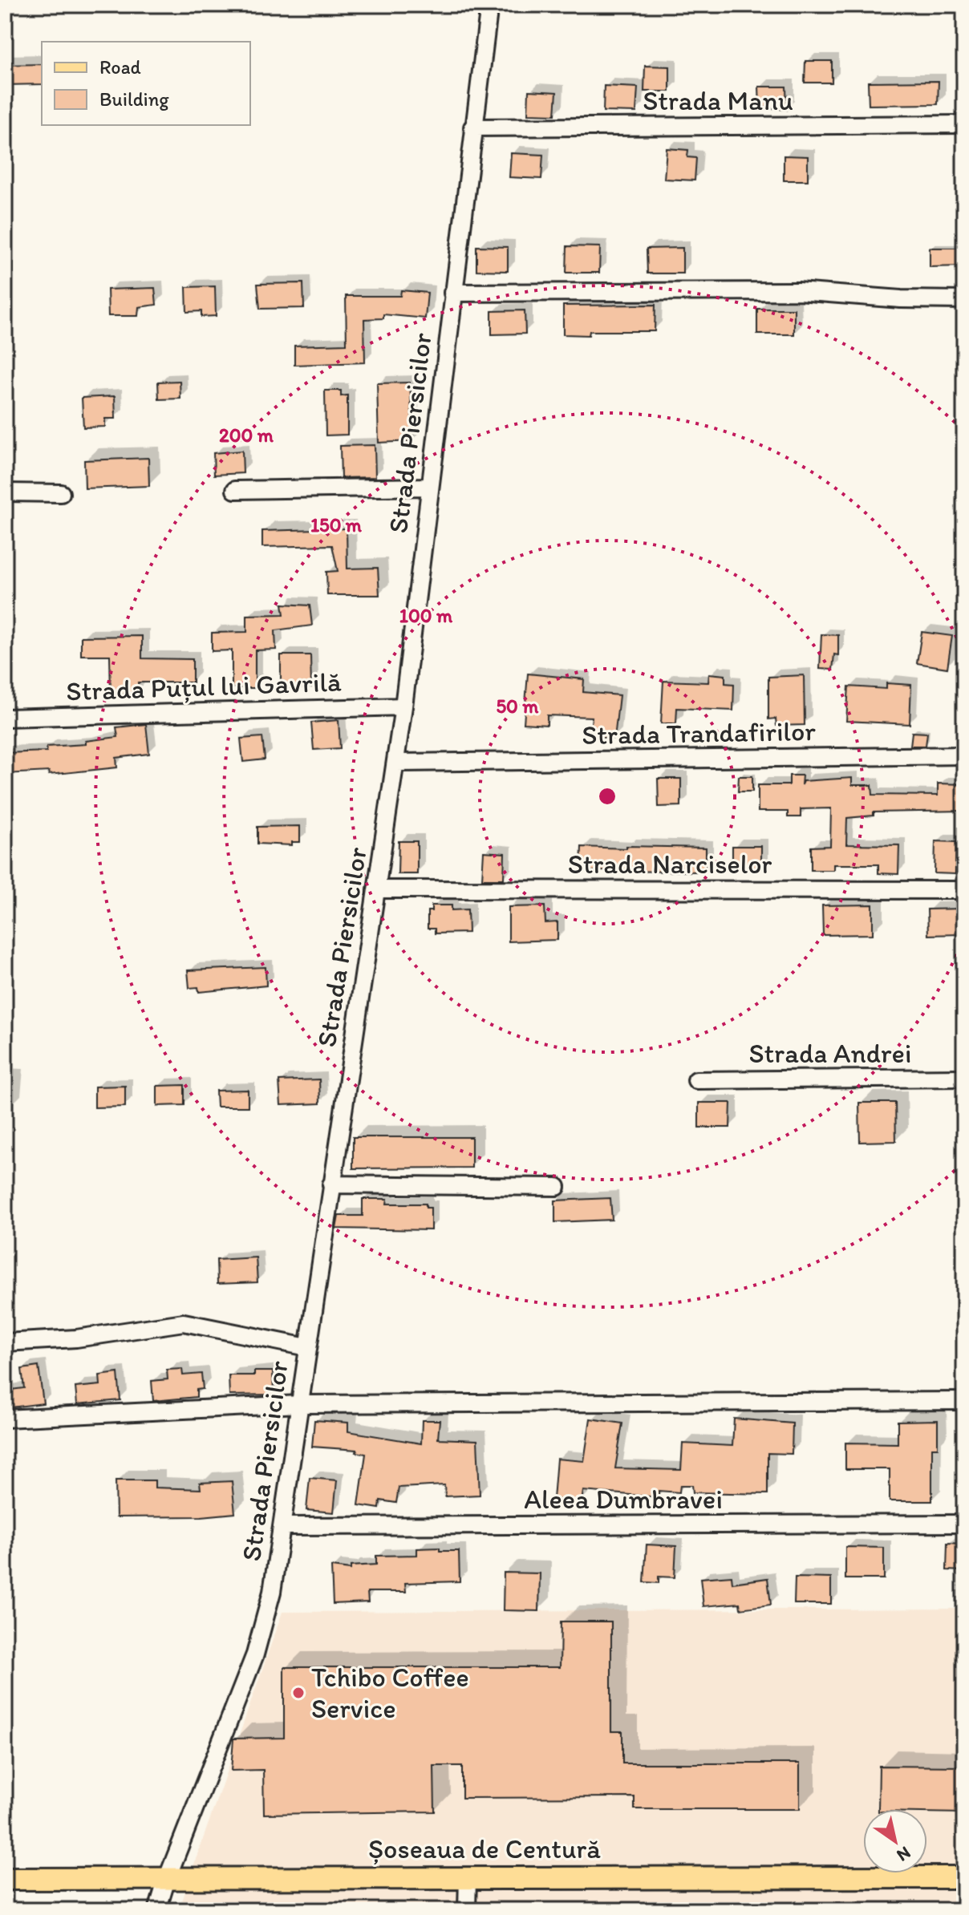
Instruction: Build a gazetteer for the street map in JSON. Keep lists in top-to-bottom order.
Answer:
{
  "streets": {
    "main road": ["Șoseaua de Centură"],
    "street": [
      "Strada Manu",
      "Strada Piersicilor",
      "Strada Puțul lui Gavrilă",
      "Strada Trandafirilor",
      "Strada Narciselor",
      "Strada Andrei",
      "Aleea Dumbravei"
    ]
  },
  "crossings": [
    ["Strada Manu", "Strada Piersicilor"],
    ["Strada Piersicilor", "Strada Puțul lui Gavrilă"],
    ["Strada Piersicilor", "Strada Trandafirilor"],
    ["Strada Piersicilor", "Strada Narciselor"],
    ["Strada Piersicilor", "Aleea Dumbravei"],
    ["Strada Piersicilor", "Șoseaua de Centură"]
  ],
  "places": ["Tchibo Coffee Service"],
  "legend": ["Road", "Building"],
  "north": "bottom right",
  "rings": [
    "200 m",
    "150 m",
    "100 m",
    "50 m"
  ]
}
